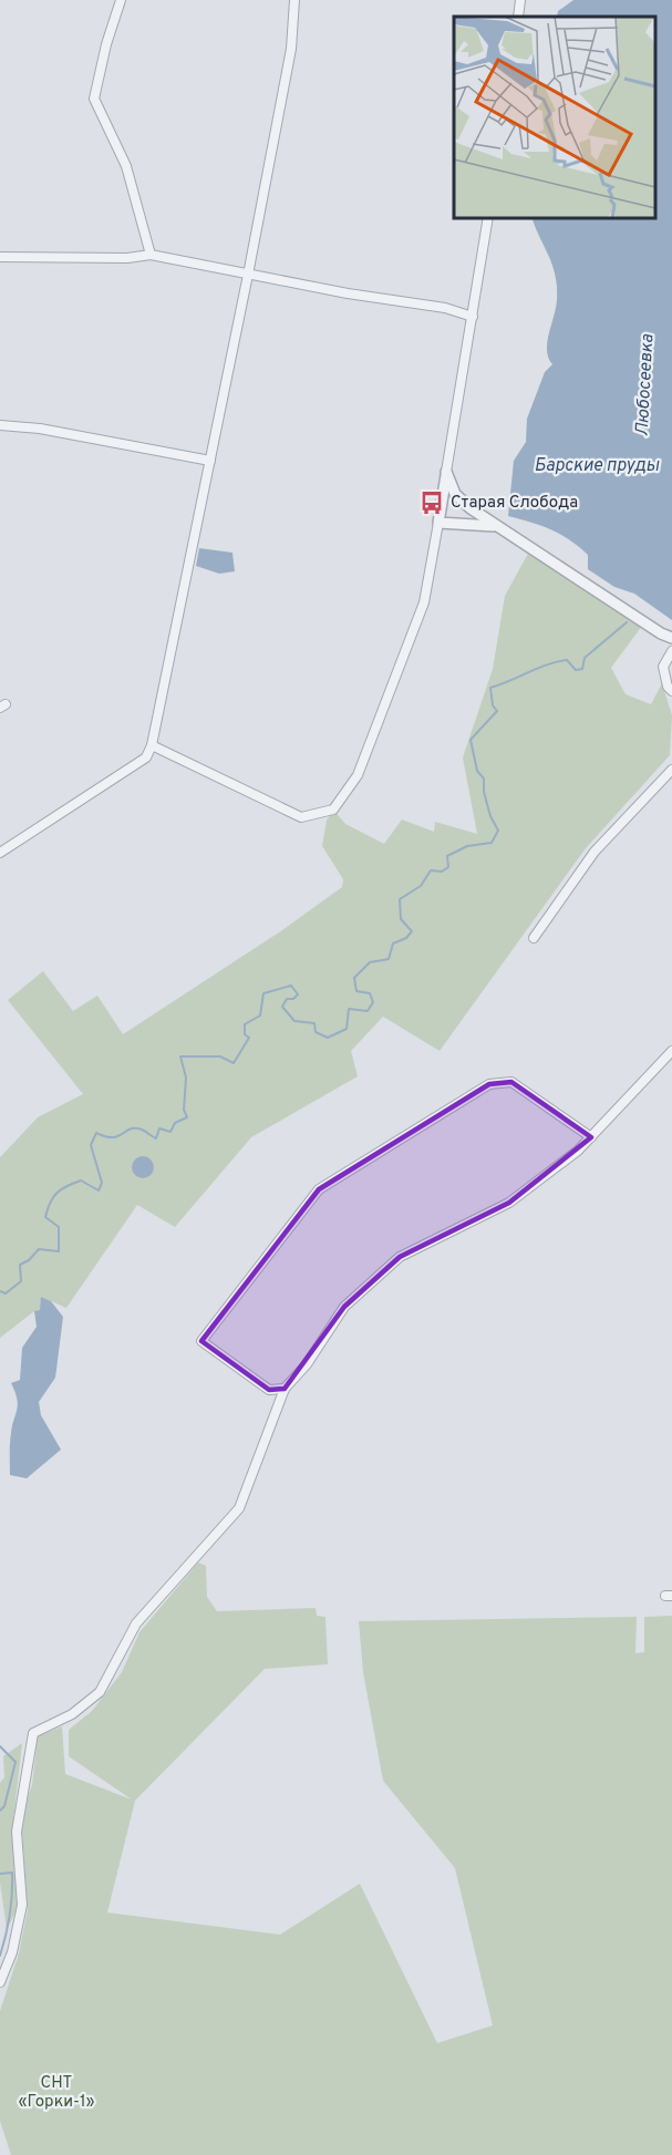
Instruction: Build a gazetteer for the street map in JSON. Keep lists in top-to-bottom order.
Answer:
{
  "water": ["Любосеевка", "Барские пруды"],
  "parks": ["СНТ «Горки-1»"],
  "places": {
    "bus stop": ["Старая Слобода"]
  }
}
